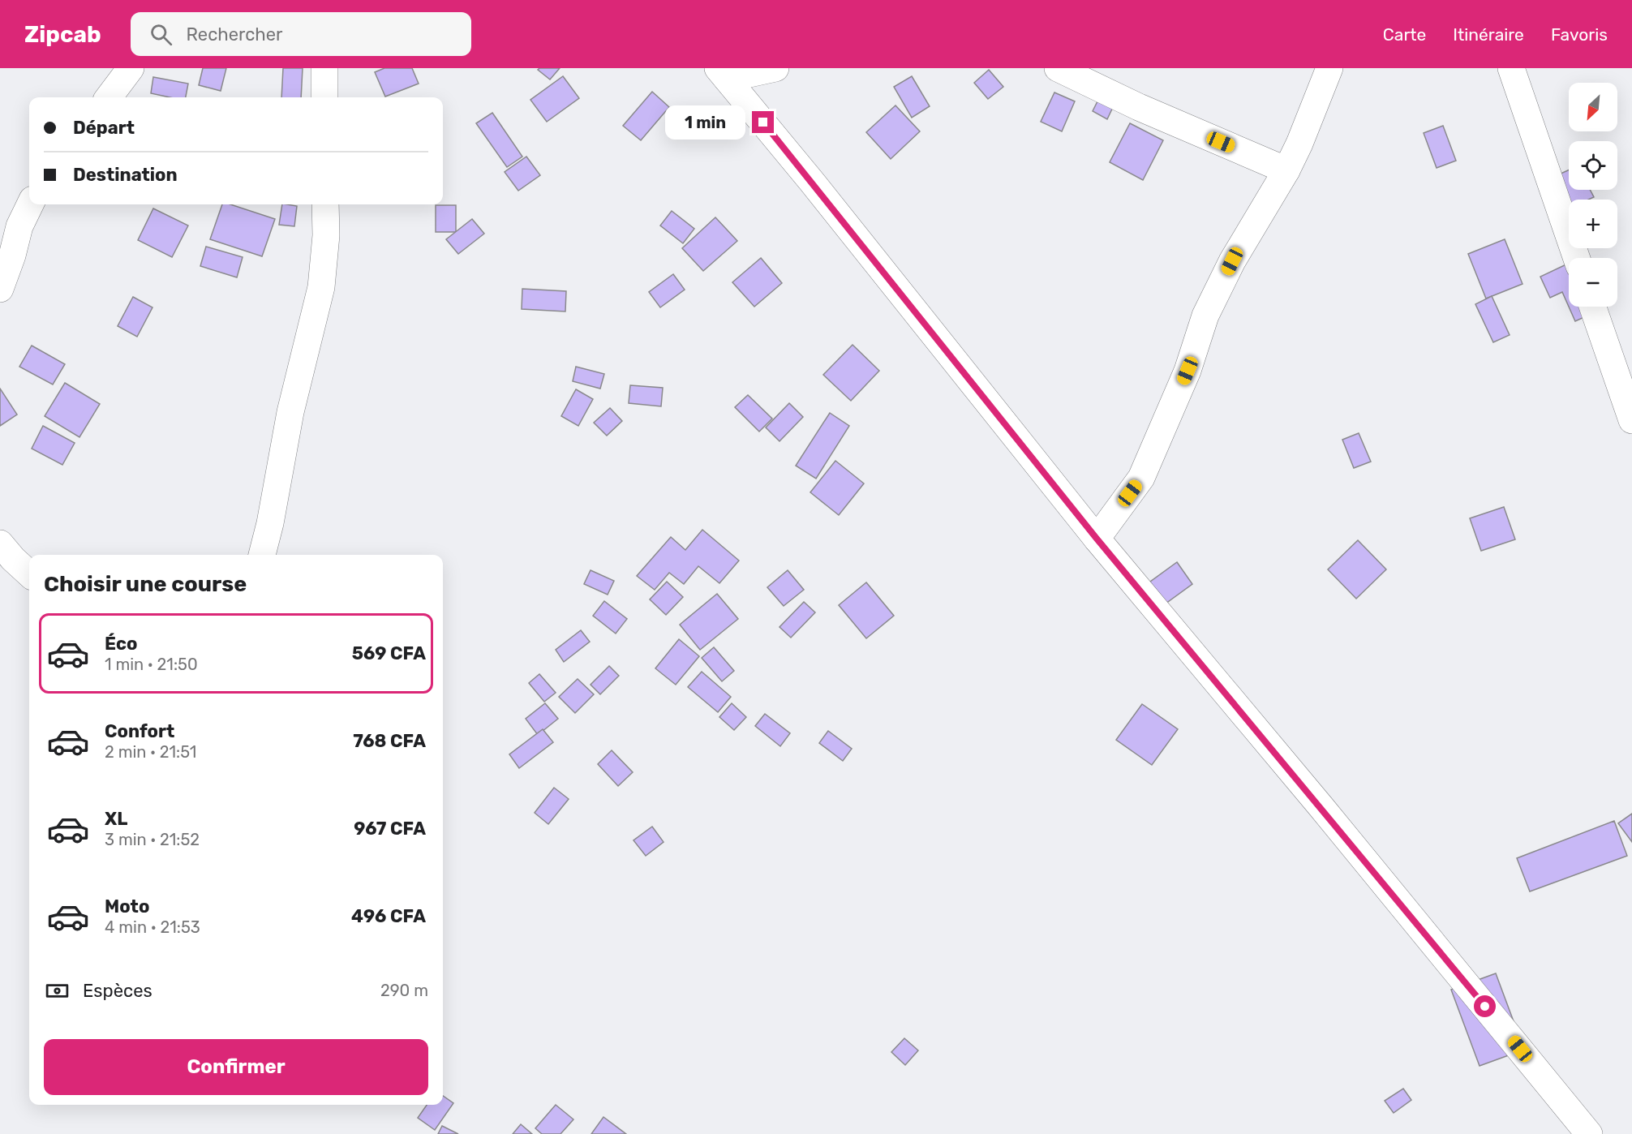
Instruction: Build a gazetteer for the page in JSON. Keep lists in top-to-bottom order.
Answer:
{
  "north": "bottom left",
  "page": {
    "header": "Zipcab",
    "search": "Rechercher",
    "nav": ["Carte", "Itinéraire", "Favoris"],
    "map_buttons": ["+", "−"],
    "banner": ["Départ", "Destination"],
    "bubble": "1 min",
    "heading": "Choisir une course",
    "list": [
      {
        "name": "Éco",
        "note": "1 min · 21:50",
        "value": "569 CFA"
      },
      {
        "name": "Confort",
        "note": "2 min · 21:51",
        "value": "768 CFA"
      },
      {
        "name": "XL",
        "note": "3 min · 21:52",
        "value": "967 CFA"
      },
      {
        "name": "Moto",
        "note": "4 min · 21:53",
        "value": "496 CFA"
      }
    ],
    "pay": ["Espèces", "290 m"],
    "buttons": "Confirmer"
  }
}
